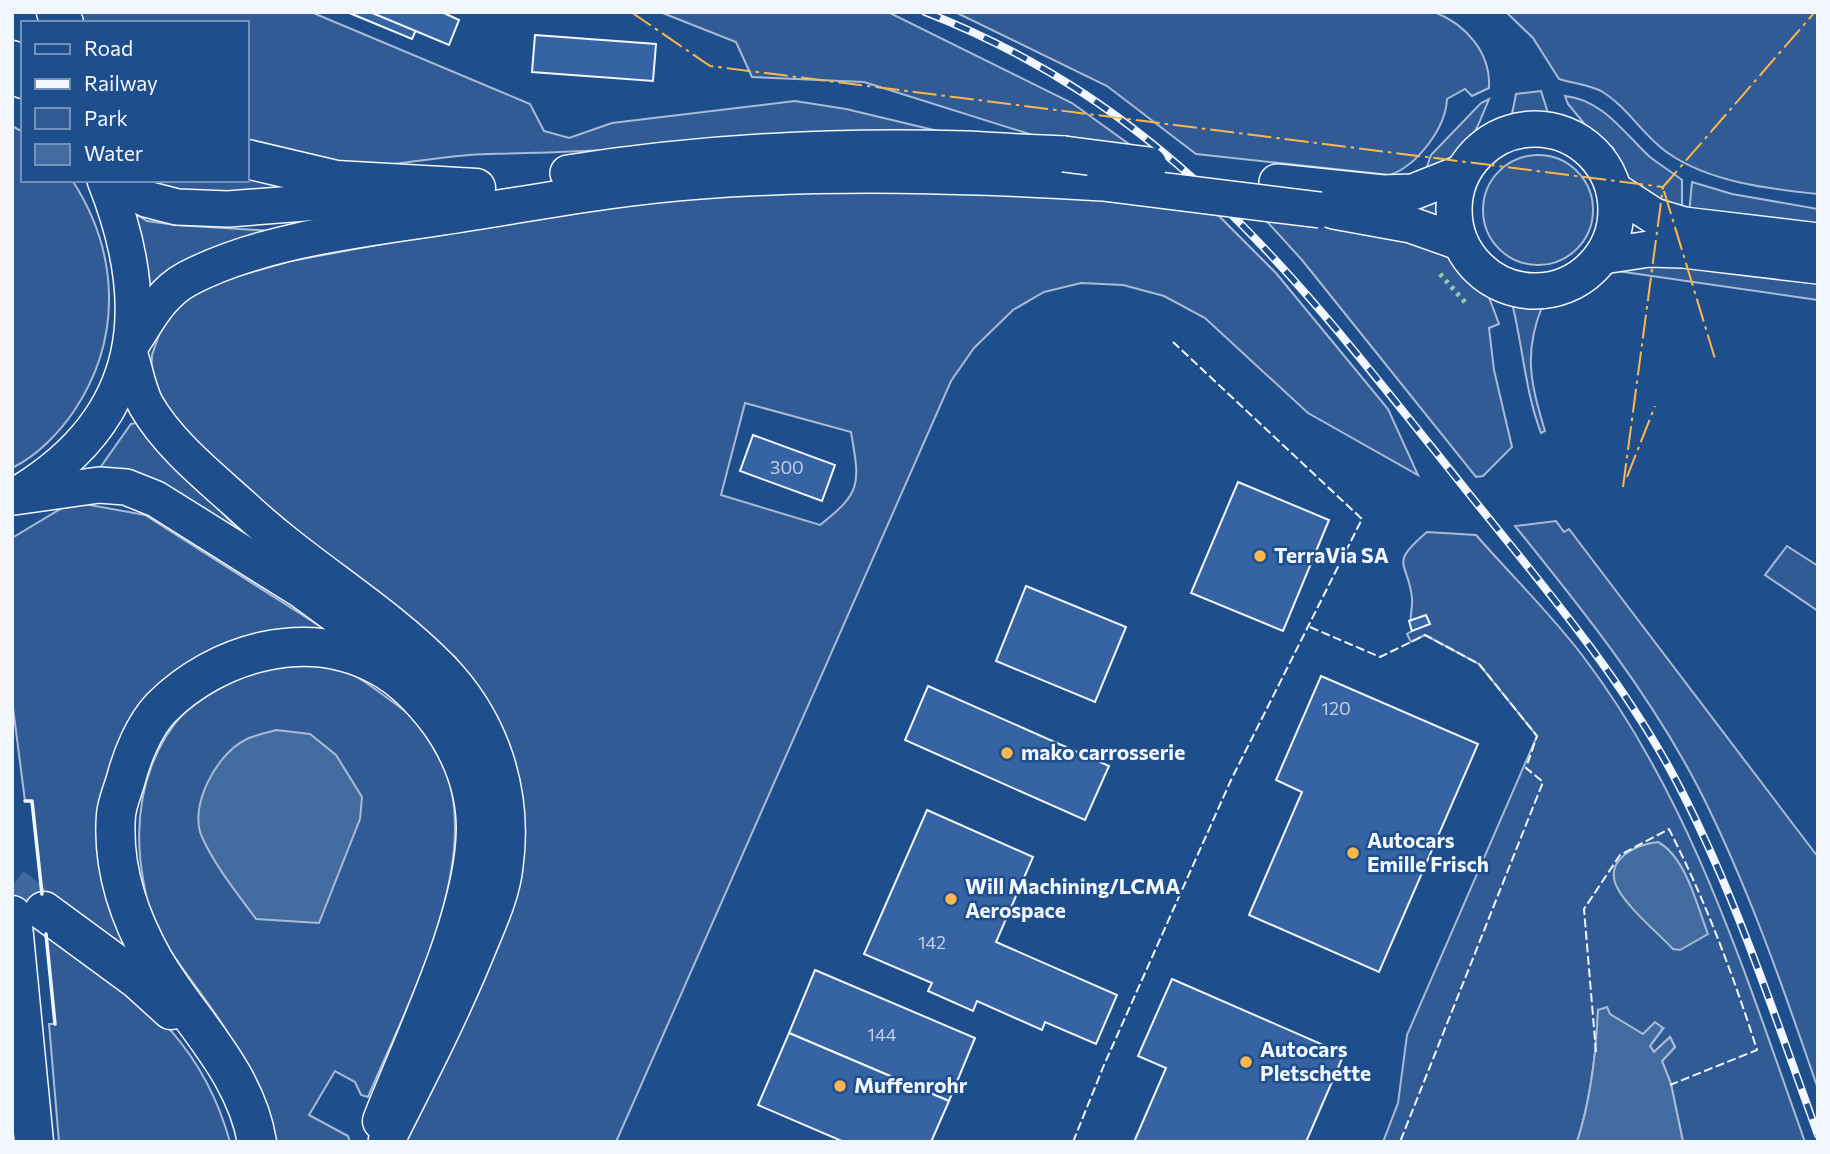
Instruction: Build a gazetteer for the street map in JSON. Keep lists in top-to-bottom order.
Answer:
{
  "places": [
    "TerraVia SA",
    "mako carrosserie",
    "Autocars Emille Frisch",
    "Will Machining/LCMA Aerospace",
    "Autocars Pletschette",
    "Muffenrohr"
  ],
  "house_numbers": [
    "300",
    "120",
    "142",
    "144"
  ],
  "legend": [
    "Road",
    "Railway",
    "Park",
    "Water"
  ]
}
